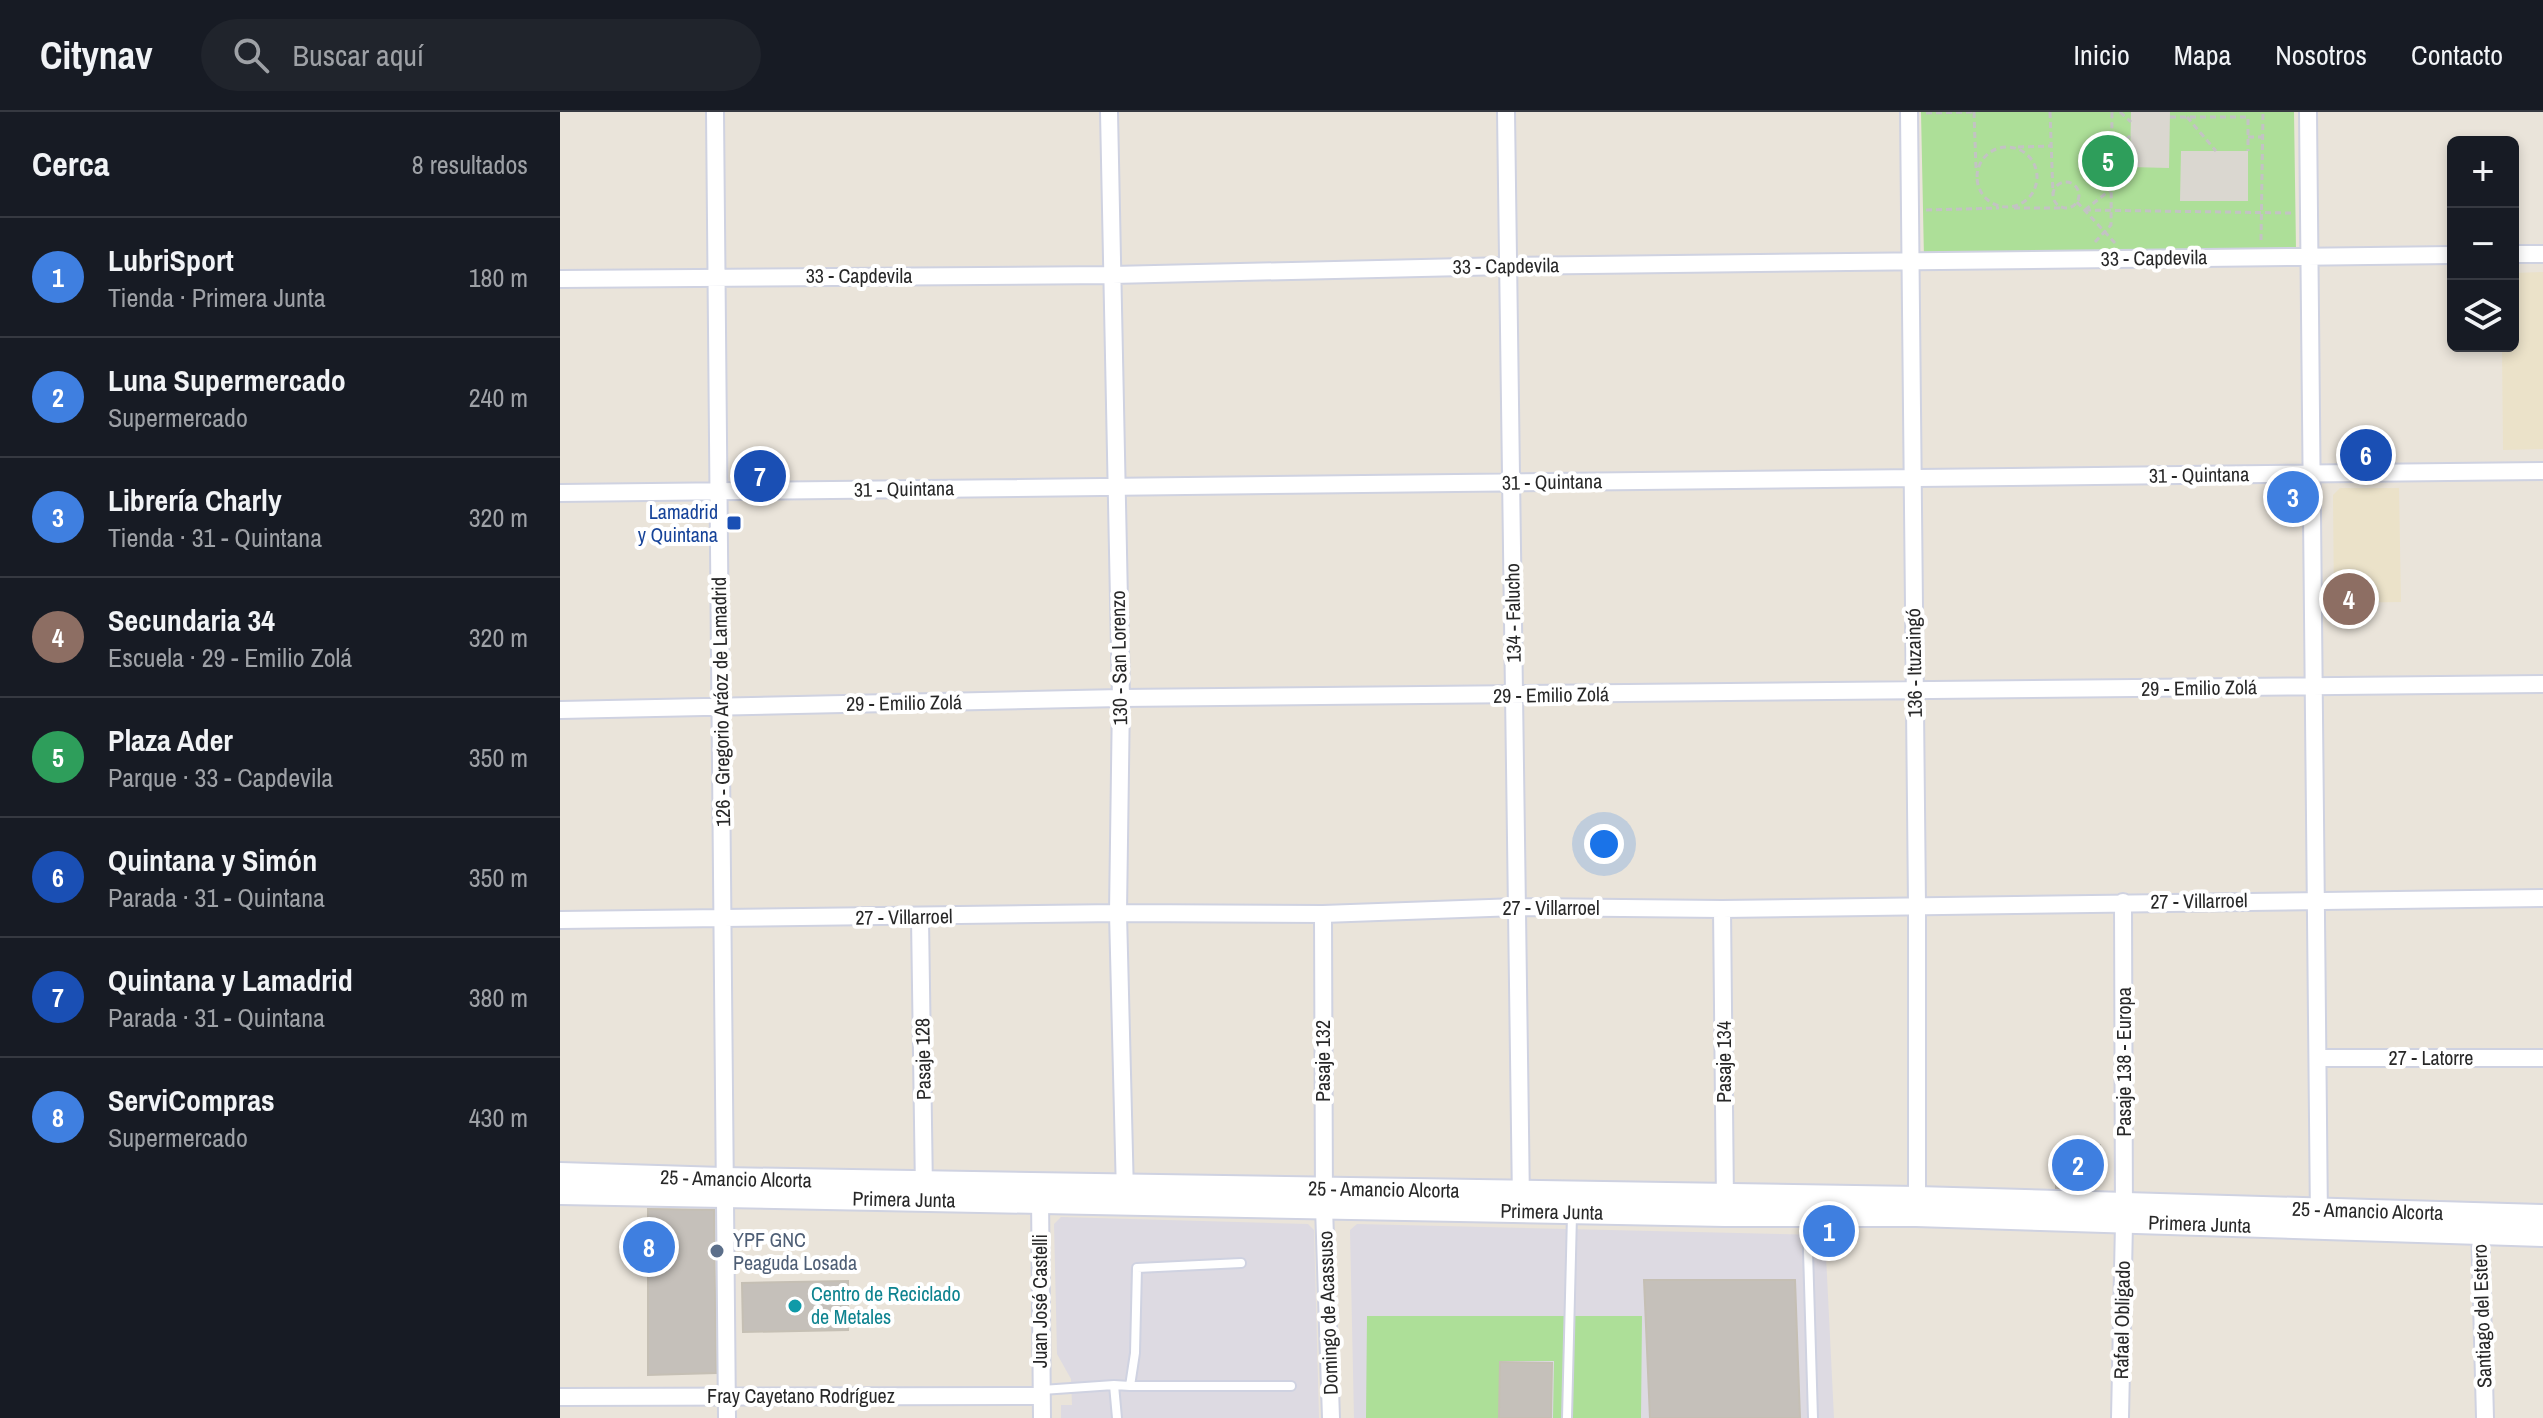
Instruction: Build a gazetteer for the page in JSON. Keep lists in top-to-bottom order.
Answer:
{
  "streets": {
    "main road": ["25 - Amancio Alcorta", "Primera Junta"],
    "street": [
      "33 - Capdevila",
      "31 - Quintana",
      "134 - Falucho",
      "130 - San Lorenzo",
      "136 - Ituzaingó",
      "29 - Emilio Zolá",
      "126 - Gregorio Aráoz de Lamadrid",
      "27 - Villarroel",
      "27 - Latorre",
      "Pasaje 128",
      "Pasaje 132",
      "Pasaje 134",
      "Pasaje 138 - Europa",
      "Juan José Castelli",
      "Domingo de Acassuso",
      "Santiago del Estero",
      "Rafael Obligado",
      "Fray Cayetano Rodríguez"
    ]
  },
  "crossings": [
    ["33 - Capdevila", "134 - Falucho"],
    ["33 - Capdevila", "130 - San Lorenzo"],
    ["33 - Capdevila", "136 - Ituzaingó"],
    ["33 - Capdevila", "126 - Gregorio Aráoz de Lamadrid"],
    ["31 - Quintana", "134 - Falucho"],
    ["31 - Quintana", "130 - San Lorenzo"],
    ["31 - Quintana", "136 - Ituzaingó"],
    ["31 - Quintana", "126 - Gregorio Aráoz de Lamadrid"],
    ["134 - Falucho", "29 - Emilio Zolá"],
    ["134 - Falucho", "27 - Villarroel"],
    ["134 - Falucho", "25 - Amancio Alcorta"],
    ["134 - Falucho", "Primera Junta"],
    ["130 - San Lorenzo", "29 - Emilio Zolá"],
    ["130 - San Lorenzo", "27 - Villarroel"],
    ["130 - San Lorenzo", "Primera Junta"],
    ["136 - Ituzaingó", "29 - Emilio Zolá"],
    ["136 - Ituzaingó", "27 - Villarroel"],
    ["136 - Ituzaingó", "25 - Amancio Alcorta"],
    ["136 - Ituzaingó", "Primera Junta"],
    ["29 - Emilio Zolá", "126 - Gregorio Aráoz de Lamadrid"],
    ["126 - Gregorio Aráoz de Lamadrid", "27 - Villarroel"],
    ["126 - Gregorio Aráoz de Lamadrid", "25 - Amancio Alcorta"],
    ["126 - Gregorio Aráoz de Lamadrid", "Primera Junta"],
    ["126 - Gregorio Aráoz de Lamadrid", "Fray Cayetano Rodríguez"],
    ["27 - Villarroel", "Pasaje 128"],
    ["27 - Villarroel", "Pasaje 132"],
    ["27 - Villarroel", "Pasaje 134"],
    ["27 - Villarroel", "Pasaje 138 - Europa"],
    ["Pasaje 128", "Primera Junta"],
    ["Pasaje 132", "Primera Junta"],
    ["Pasaje 132", "Domingo de Acassuso"],
    ["Pasaje 134", "25 - Amancio Alcorta"],
    ["Pasaje 134", "Primera Junta"],
    ["Pasaje 138 - Europa", "25 - Amancio Alcorta"],
    ["Pasaje 138 - Europa", "Rafael Obligado"],
    ["25 - Amancio Alcorta", "Primera Junta"],
    ["25 - Amancio Alcorta", "Rafael Obligado"],
    ["Primera Junta", "Juan José Castelli"],
    ["Primera Junta", "Domingo de Acassuso"],
    ["Juan José Castelli", "Fray Cayetano Rodríguez"]
  ],
  "places": {
    "transit": ["Lamadrid y Quintana"],
    "other": ["YPF GNC Peaguda Losada", "Centro de Reciclado de Metales"]
  },
  "page": {
    "header": "Citynav",
    "search": "Buscar aquí",
    "nav": [
      "Inicio",
      "Mapa",
      "Nosotros",
      "Contacto"
    ],
    "heading": ["Cerca", "8 resultados"],
    "pins": [
      "5",
      "6",
      "7",
      "3",
      "4",
      "2",
      "1",
      "8"
    ],
    "map_buttons": ["+", "−"],
    "list": [
      {
        "mark": "1",
        "name": "LubriSport",
        "note": "Tienda · Primera Junta",
        "value": "180 m"
      },
      {
        "mark": "2",
        "name": "Luna Supermercado",
        "note": "Supermercado",
        "value": "240 m"
      },
      {
        "mark": "3",
        "name": "Librería Charly",
        "note": "Tienda · 31 - Quintana",
        "value": "320 m"
      },
      {
        "mark": "4",
        "name": "Secundaria 34",
        "note": "Escuela · 29 - Emilio Zolá",
        "value": "320 m"
      },
      {
        "mark": "5",
        "name": "Plaza Ader",
        "note": "Parque · 33 - Capdevila",
        "value": "350 m"
      },
      {
        "mark": "6",
        "name": "Quintana y Simón",
        "note": "Parada · 31 - Quintana",
        "value": "350 m"
      },
      {
        "mark": "7",
        "name": "Quintana y Lamadrid",
        "note": "Parada · 31 - Quintana",
        "value": "380 m"
      },
      {
        "mark": "8",
        "name": "ServiCompras",
        "note": "Supermercado",
        "value": "430 m"
      }
    ]
  }
}
